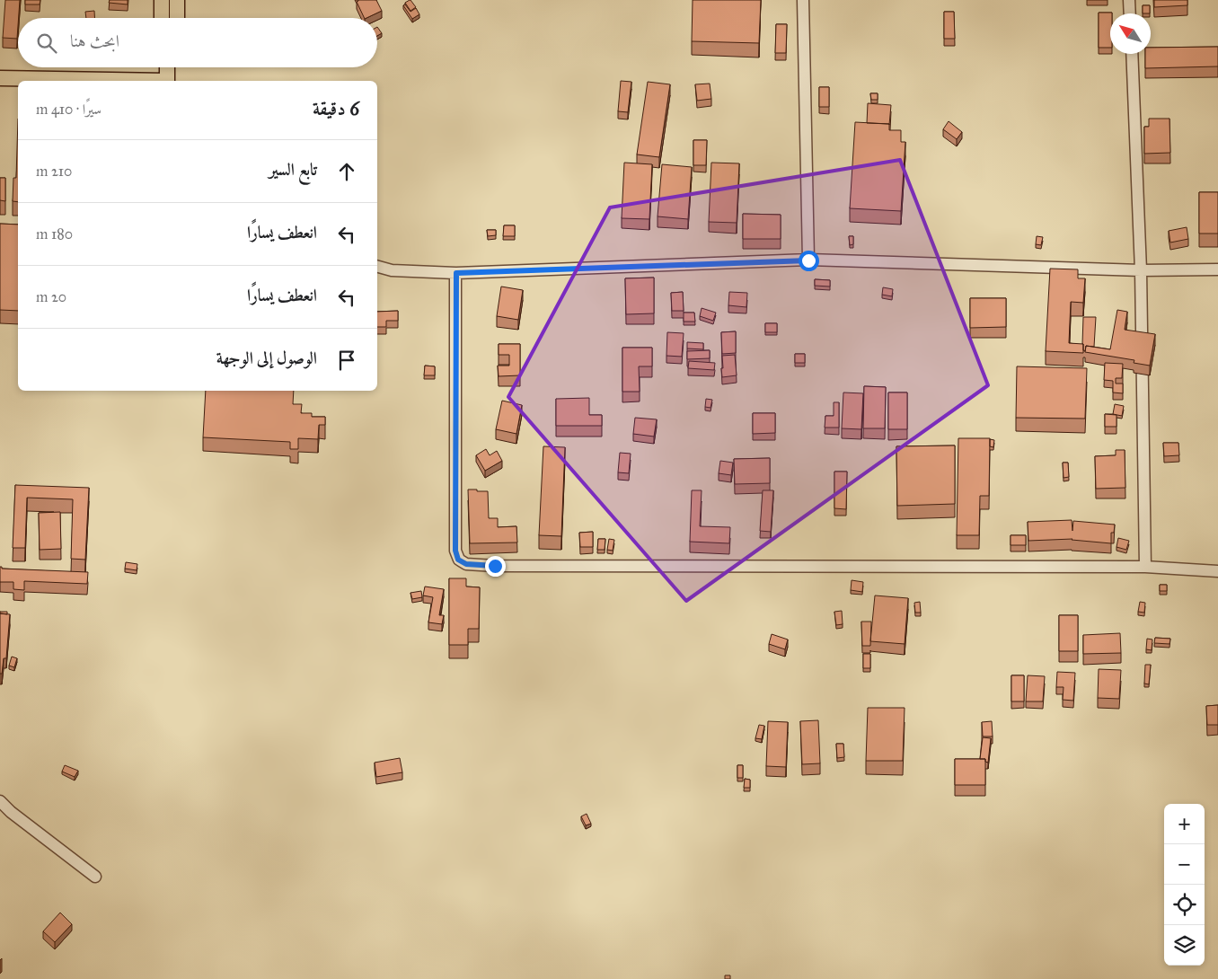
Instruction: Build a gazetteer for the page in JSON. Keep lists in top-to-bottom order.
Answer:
{
  "north": "top left",
  "page": {
    "search": "ابحث هنا",
    "heading": ["6 دقيقة", "سيرًا · 410 m"],
    "list": [
      ["تابع السير", "210 m"],
      ["انعطف يسارًا", "180 m"],
      ["انعطف يسارًا", "20 m"],
      "الوصول إلى الوجهة"
    ],
    "map_buttons": ["+", "−"]
  }
}
